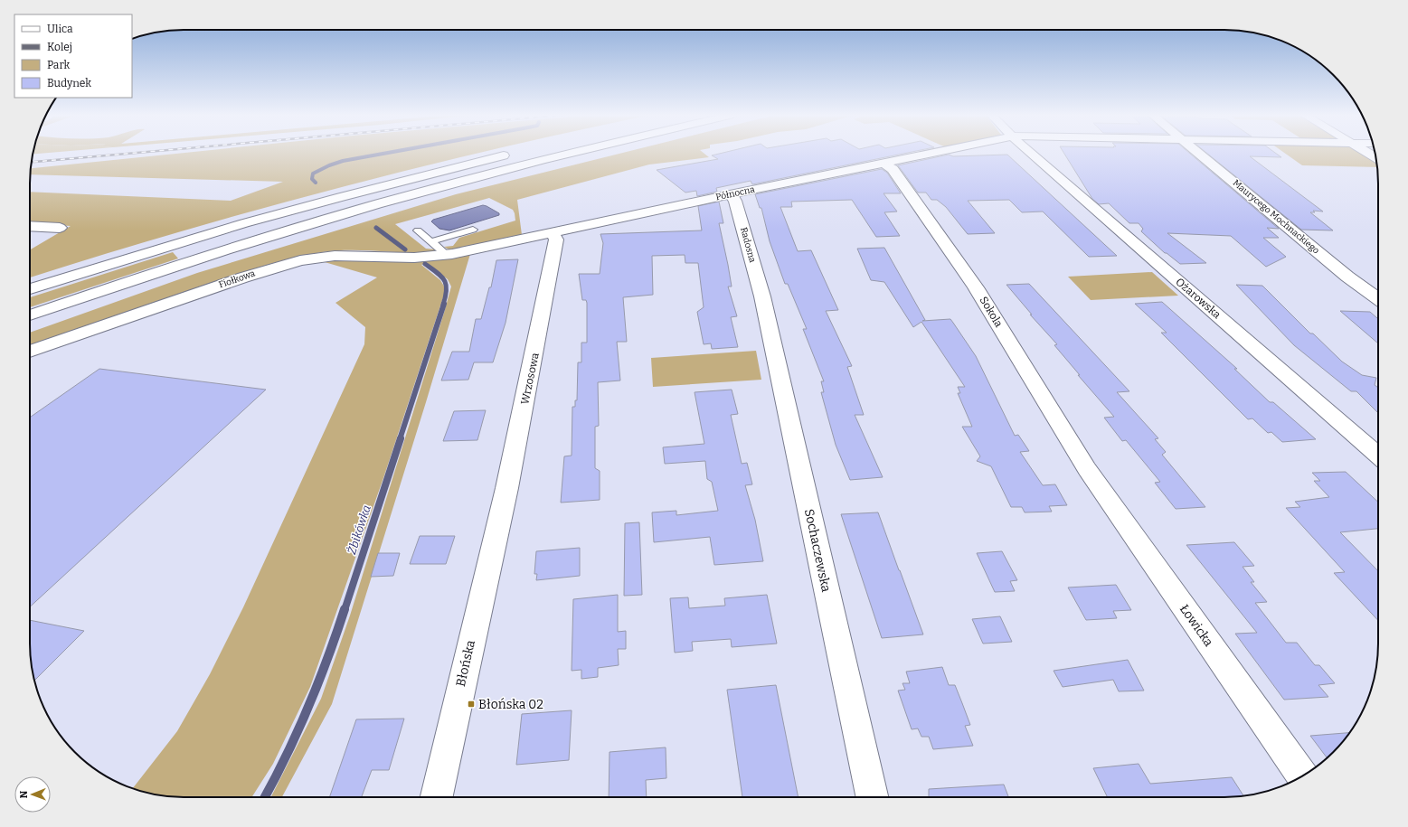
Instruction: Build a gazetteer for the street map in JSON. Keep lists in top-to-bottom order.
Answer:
{
  "streets": {
    "main road": [
      "Północna",
      "Maurycego Mochnackiego",
      "Radosna",
      "Fiołkowa",
      "Ożarowska",
      "Sokola",
      "Wrzosowa",
      "Sochaczewska",
      "Łowicka",
      "Błońska"
    ]
  },
  "crossings": [
    ["Północna", "Radosna"],
    ["Północna", "Fiołkowa"],
    ["Północna", "Sokola"],
    ["Północna", "Wrzosowa"],
    ["Radosna", "Sochaczewska"],
    ["Sokola", "Łowicka"],
    ["Wrzosowa", "Błońska"]
  ],
  "water": ["Żbikówka"],
  "places": {
    "transit": ["Błońska 02"]
  },
  "legend": [
    "Ulica",
    "Kolej",
    "Park",
    "Budynek"
  ],
  "north": "left"
}
